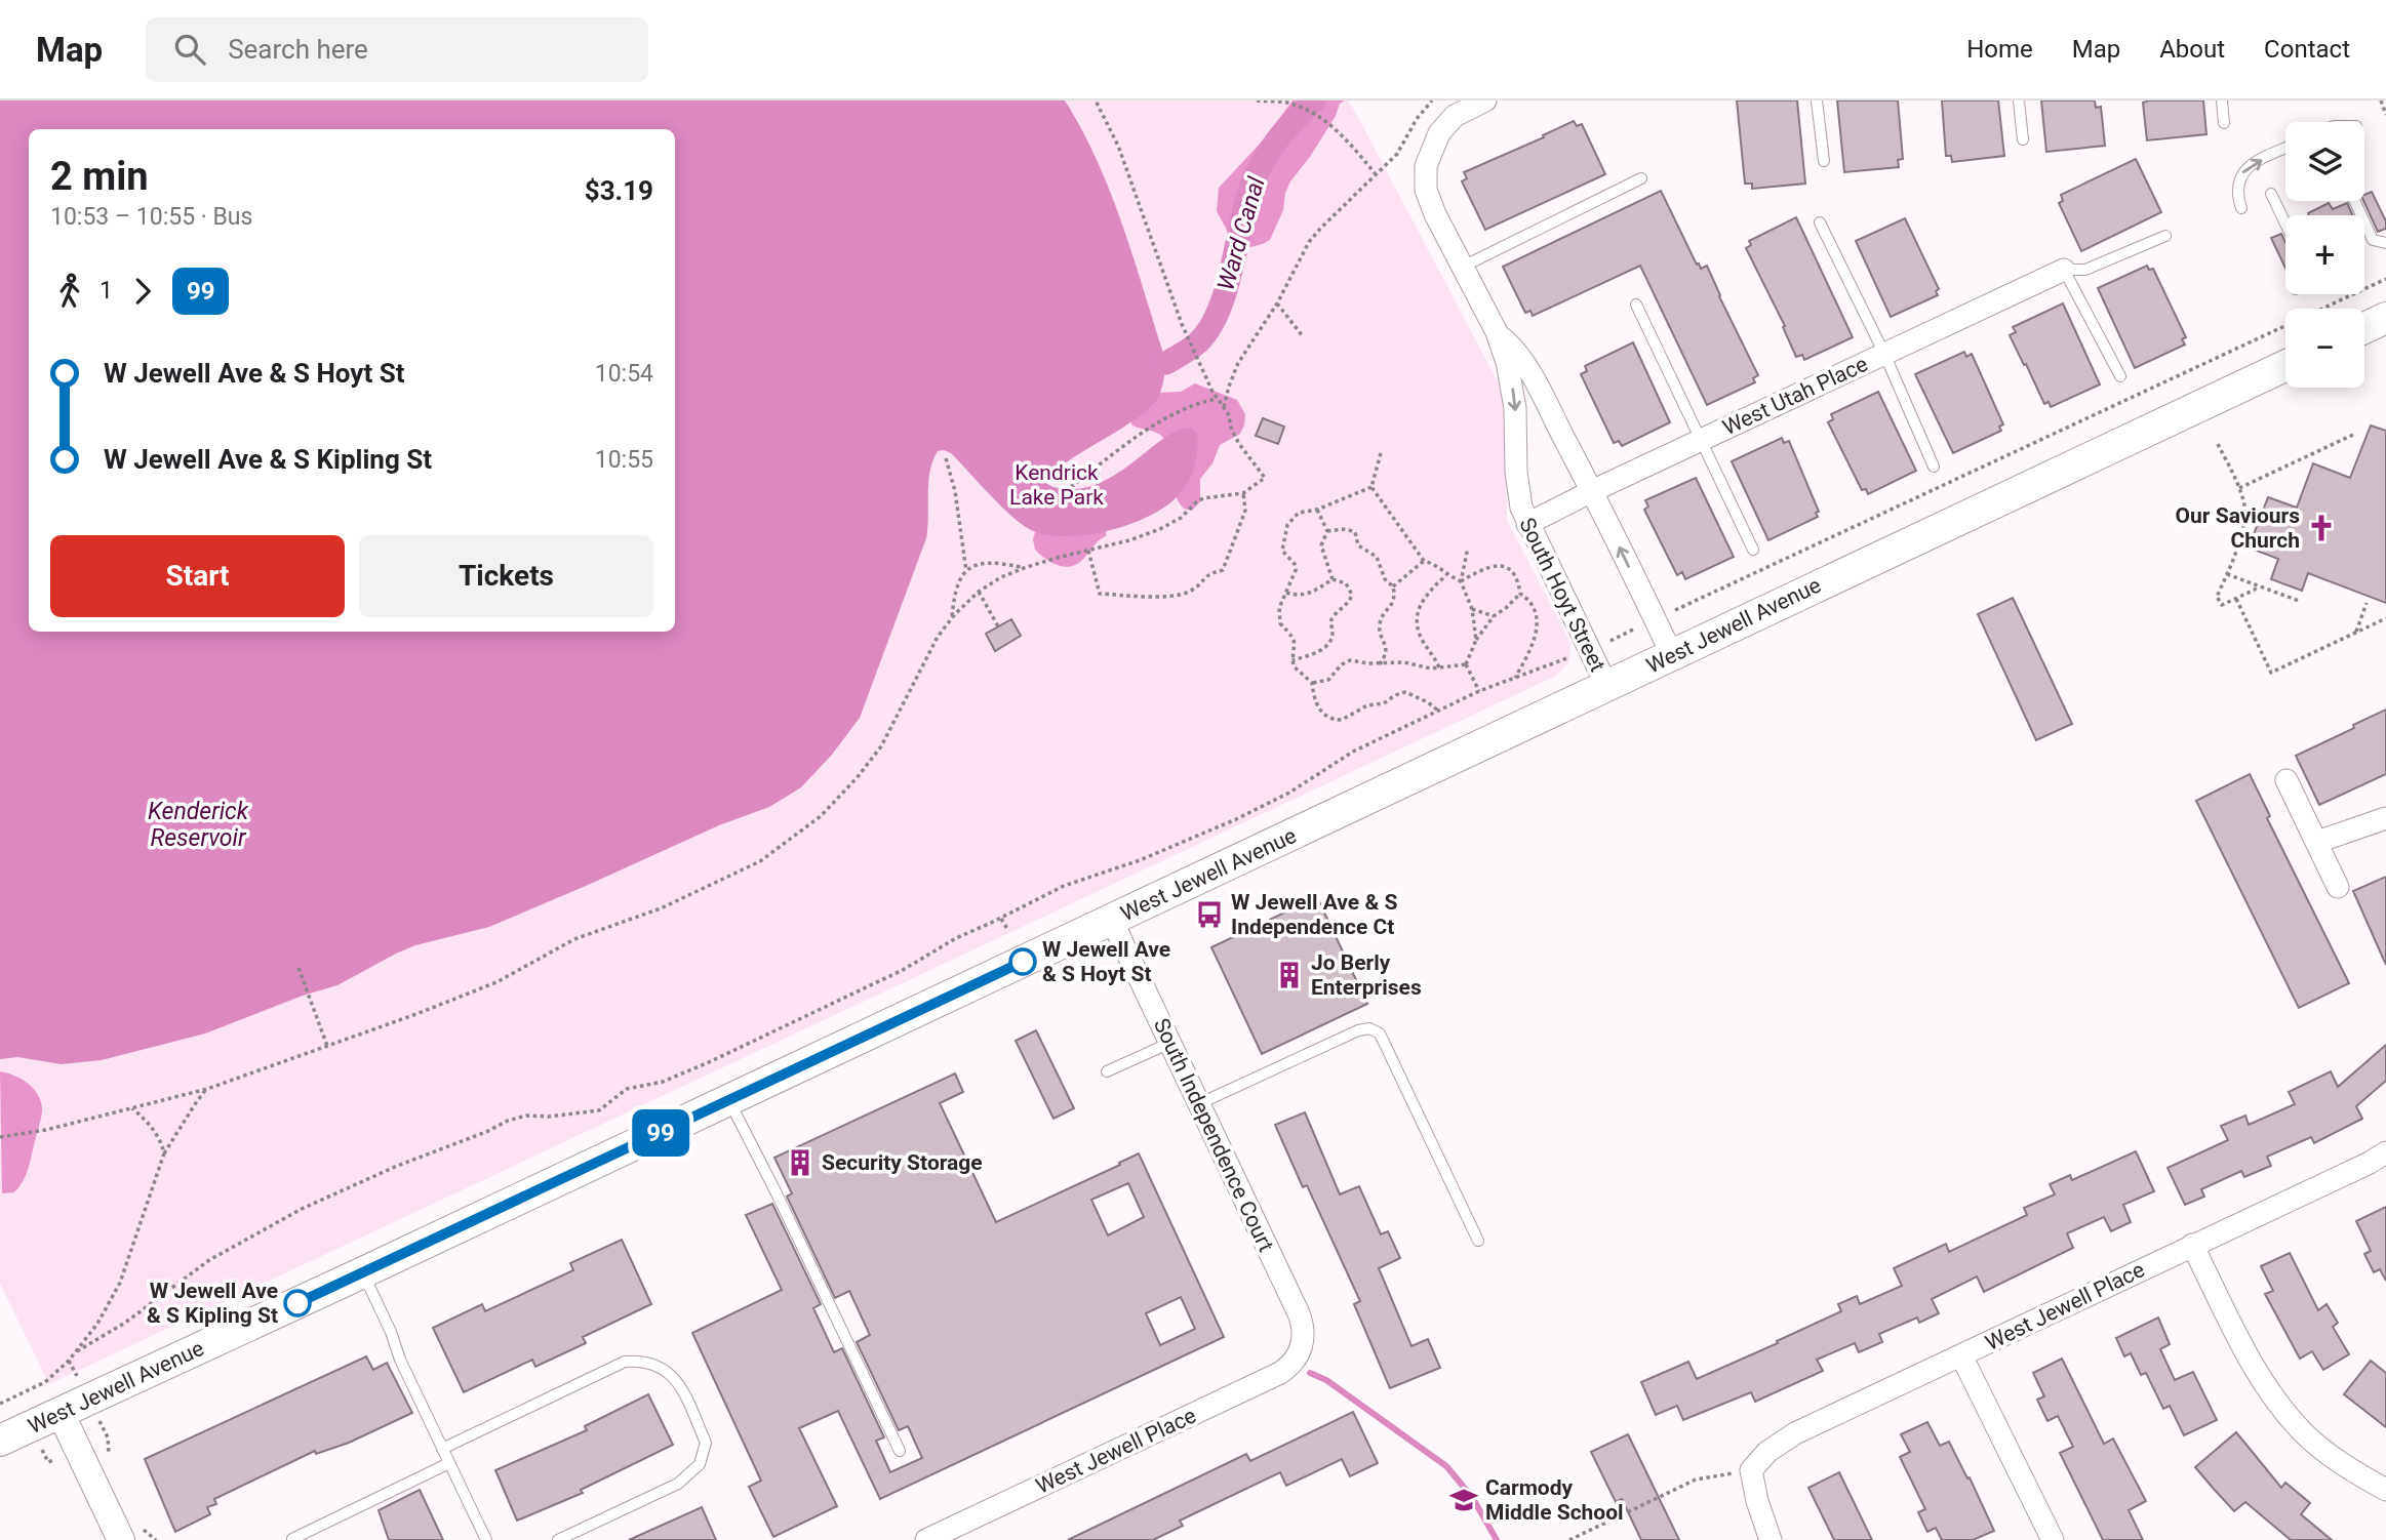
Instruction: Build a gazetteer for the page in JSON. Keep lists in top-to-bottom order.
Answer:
{
  "streets": {
    "main road": ["West Jewell Avenue"],
    "street": [
      "West Utah Place",
      "South Hoyt Street",
      "South Independence Court",
      "West Jewell Place"
    ]
  },
  "crossings": [
    ["West Utah Place", "South Hoyt Street"],
    ["South Hoyt Street", "West Jewell Avenue"],
    ["West Jewell Avenue", "South Independence Court"],
    ["South Independence Court", "West Jewell Place"]
  ],
  "water": ["Ward Canal", "Kenderick Reservoir"],
  "parks": ["Kendrick Lake Park"],
  "places": {
    "church": ["Our Saviours Church"],
    "bus stop": ["W Jewell Ave & S Independence Ct"],
    "other": ["W Jewell Ave & S Hoyt St", "W Jewell Ave & S Kipling St"],
    "building": ["Jo Berly Enterprises", "Security Storage"],
    "school or university": ["Carmody Middle School"]
  },
  "lines": ["bus line 99"],
  "page": {
    "header": "Map",
    "search": "Search here",
    "nav": [
      "Home",
      "Map",
      "About",
      "Contact"
    ],
    "on_map": "99",
    "map_buttons": ["+", "−"],
    "heading": ["2 min", "10:53 – 10:55 · Bus", "$3.19"],
    "legs": ["1", "99"],
    "list": [
      {
        "name": "W Jewell Ave & S Hoyt St",
        "value": "10:54"
      },
      {
        "name": "W Jewell Ave & S Kipling St",
        "value": "10:55"
      }
    ],
    "buttons": ["Start", "Tickets"]
  }
}
